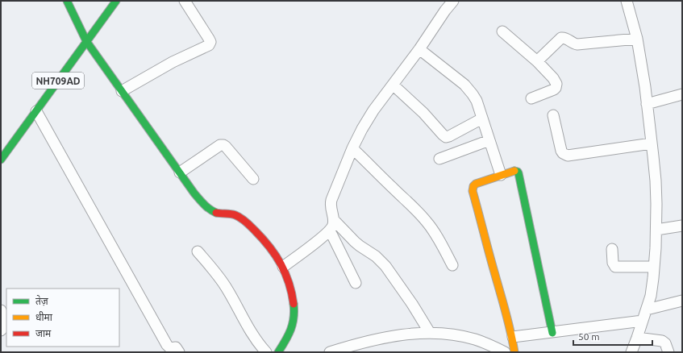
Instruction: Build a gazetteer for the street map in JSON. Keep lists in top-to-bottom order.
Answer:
{
  "streets": {
    "main road": ["NH709AD"]
  },
  "legend": ["तेज़", "धीमा", "जाम"],
  "scale_bar": "50 m"
}
